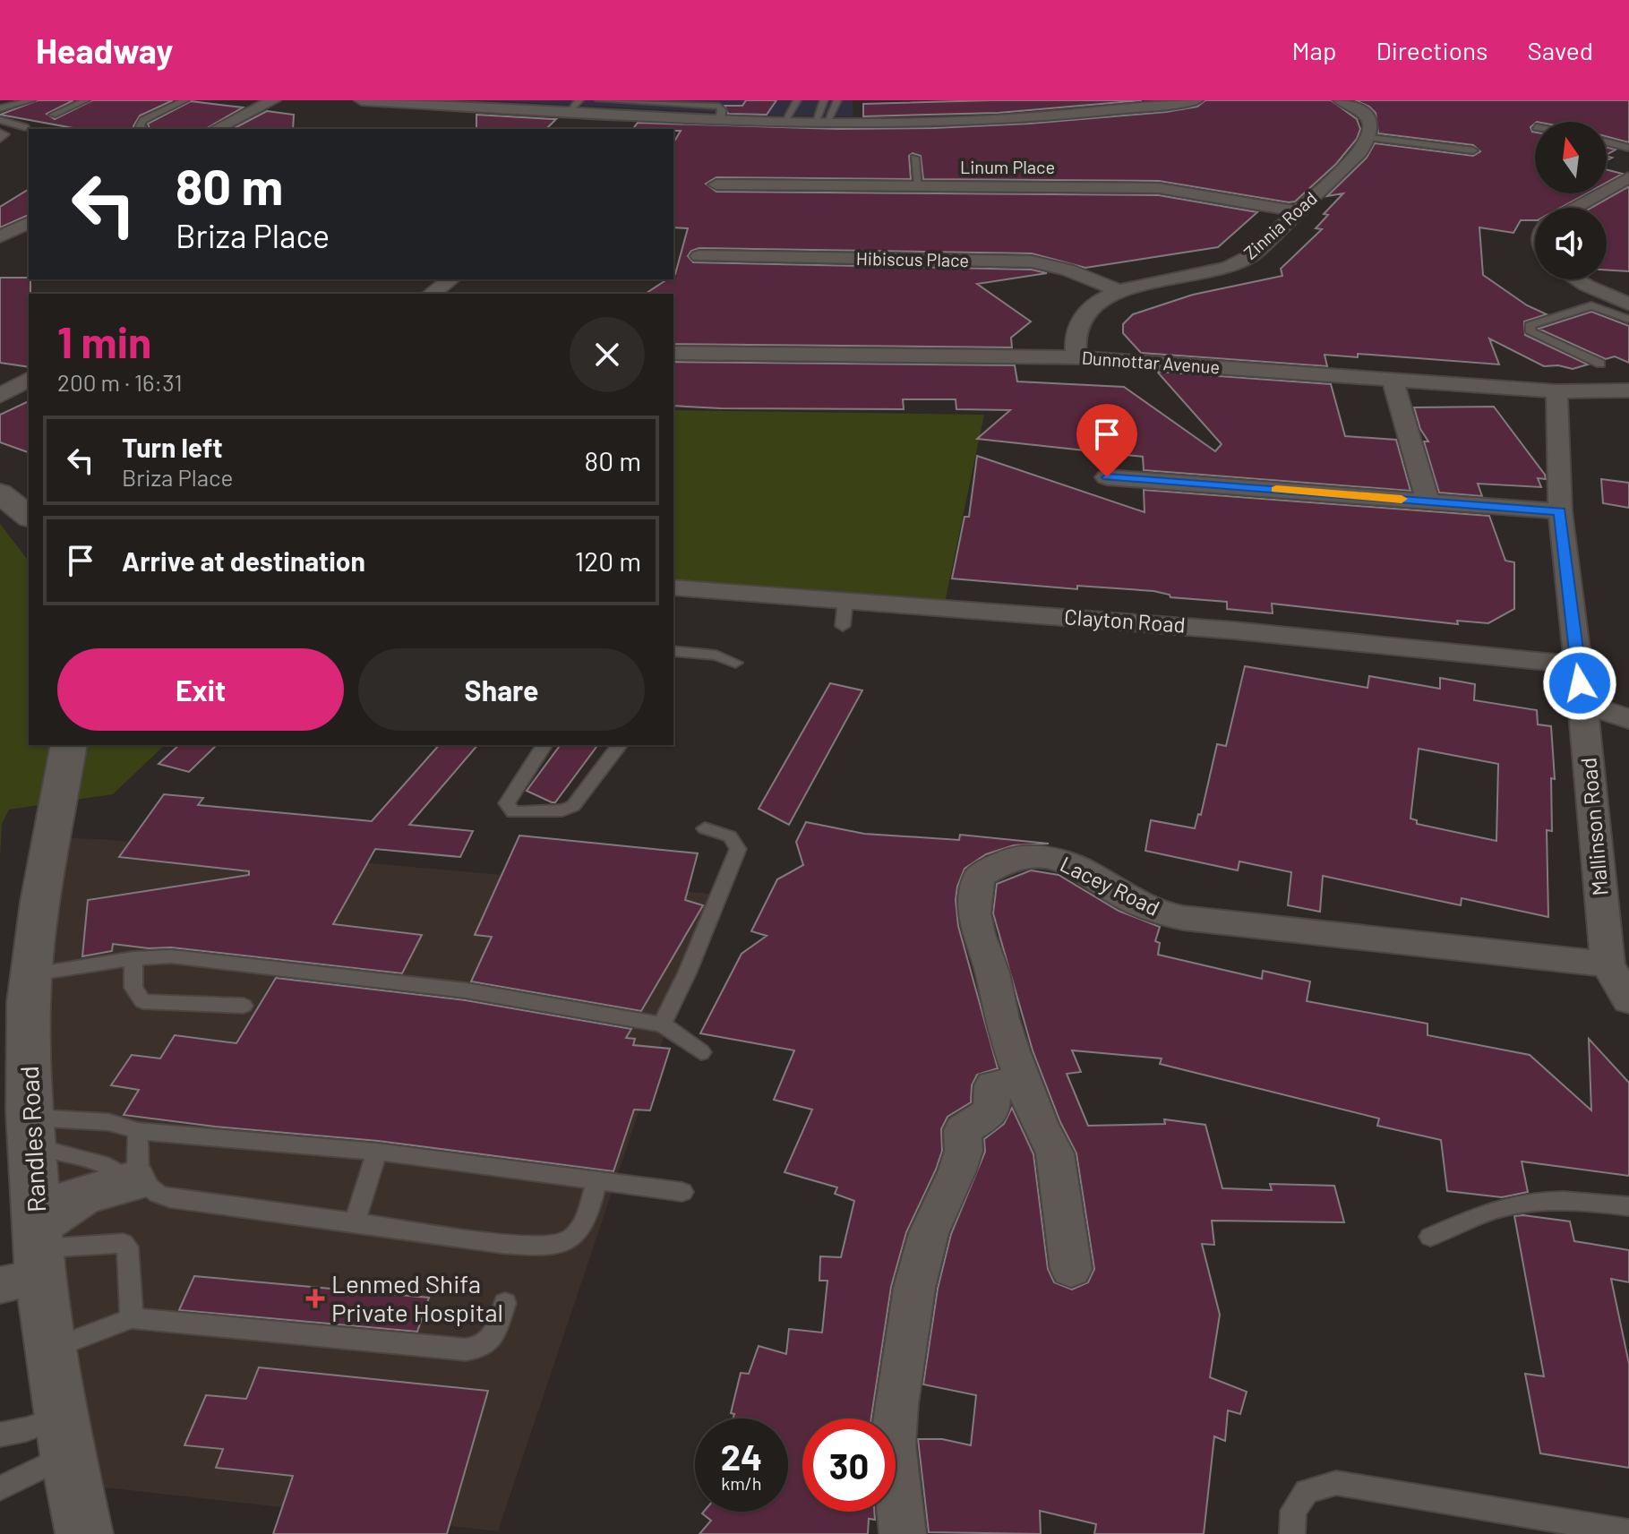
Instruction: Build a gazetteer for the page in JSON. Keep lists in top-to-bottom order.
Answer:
{
  "streets": {
    "street": [
      "Linum Place",
      "Zinnia Road",
      "Hibiscus Place",
      "Dunnottar Avenue",
      "Clayton Road",
      "Mallinson Road",
      "Lacey Road",
      "Randles Road"
    ]
  },
  "crossings": [
    ["Linum Place", "Zinnia Road"],
    ["Zinnia Road", "Hibiscus Place"],
    ["Zinnia Road", "Dunnottar Avenue"],
    ["Dunnottar Avenue", "Mallinson Road"],
    ["Clayton Road", "Mallinson Road"],
    ["Mallinson Road", "Lacey Road"]
  ],
  "places": {
    "health": ["Lenmed Shifa Private Hospital"]
  },
  "north": "top",
  "page": {
    "header": "Headway",
    "nav": ["Map", "Directions", "Saved"],
    "turn": ["80 m", "Briza Place"],
    "heading": ["1 min", "200 m · 16:31"],
    "list": [
      {
        "name": "Turn left",
        "note": "Briza Place",
        "value": "80 m"
      },
      {
        "name": "Arrive at destination",
        "value": "120 m"
      }
    ],
    "buttons": ["Exit", "Share"],
    "speed": "24 km/h",
    "limit": "30"
  }
}
